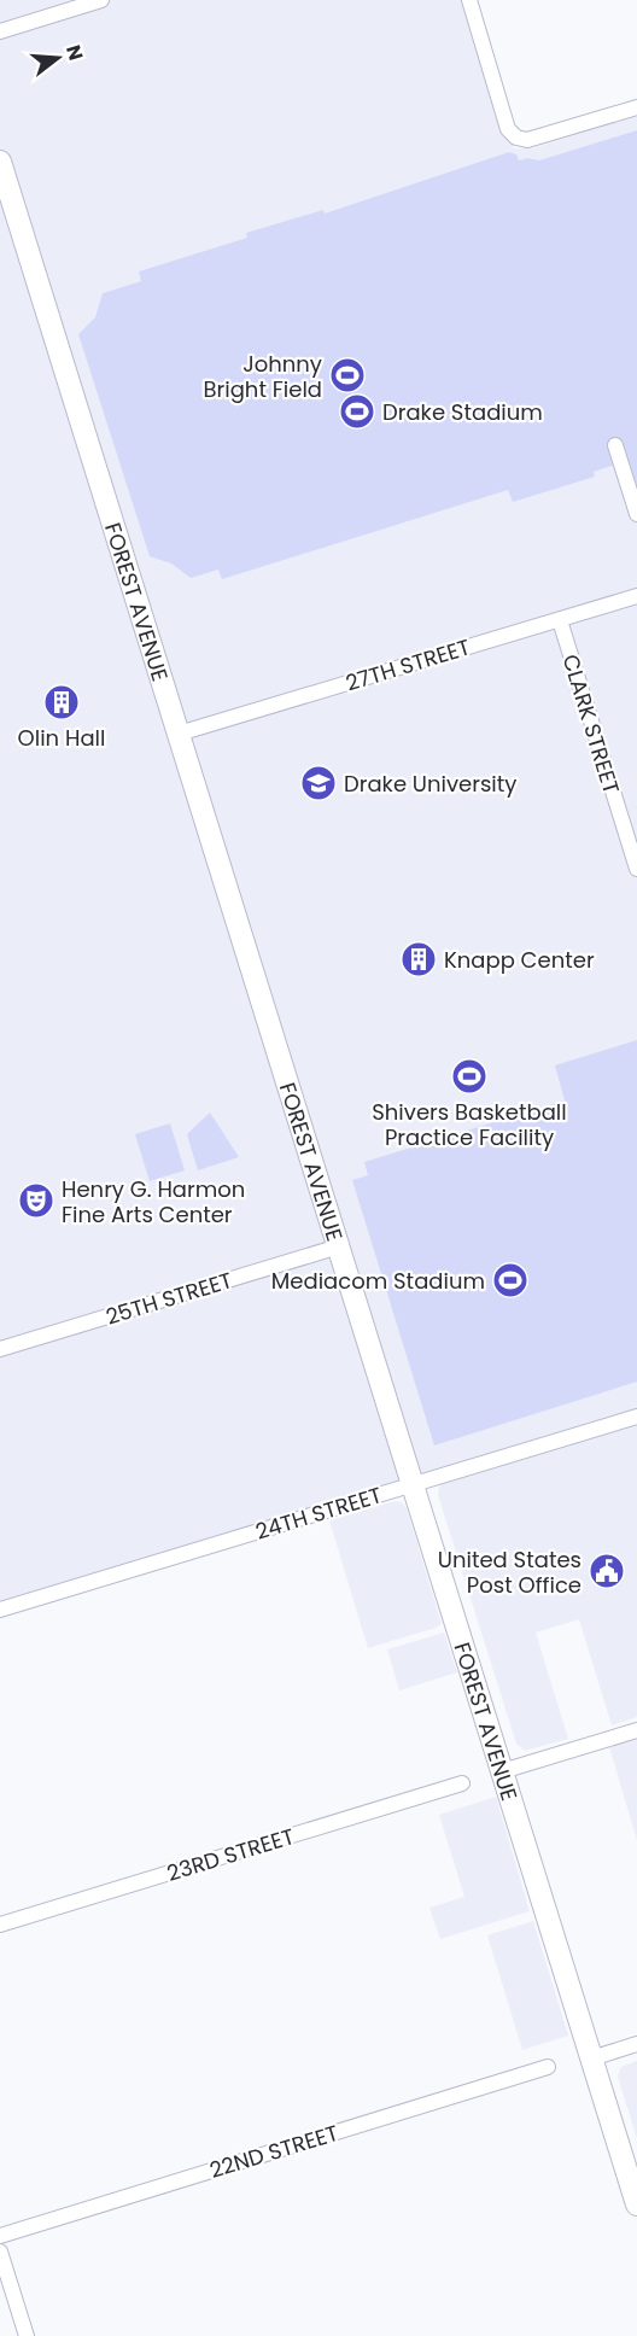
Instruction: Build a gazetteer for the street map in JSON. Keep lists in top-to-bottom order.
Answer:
{
  "streets": {
    "main road": ["FOREST AVENUE"],
    "street": [
      "27TH STREET",
      "CLARK STREET",
      "25TH STREET",
      "24TH STREET",
      "23RD STREET",
      "22ND STREET"
    ]
  },
  "crossings": [
    ["FOREST AVENUE", "27TH STREET"],
    ["FOREST AVENUE", "25TH STREET"],
    ["FOREST AVENUE", "24TH STREET"],
    ["27TH STREET", "CLARK STREET"]
  ],
  "places": {
    "sports": [
      "Johnny Bright Field",
      "Drake Stadium",
      "Shivers Basketball Practice Facility",
      "Mediacom Stadium"
    ],
    "building": ["Olin Hall", "Knapp Center"],
    "school or university": ["Drake University"],
    "theatre": ["Henry G. Harmon Fine Arts Center"],
    "public building": ["United States Post Office"]
  },
  "north": "right"
}
